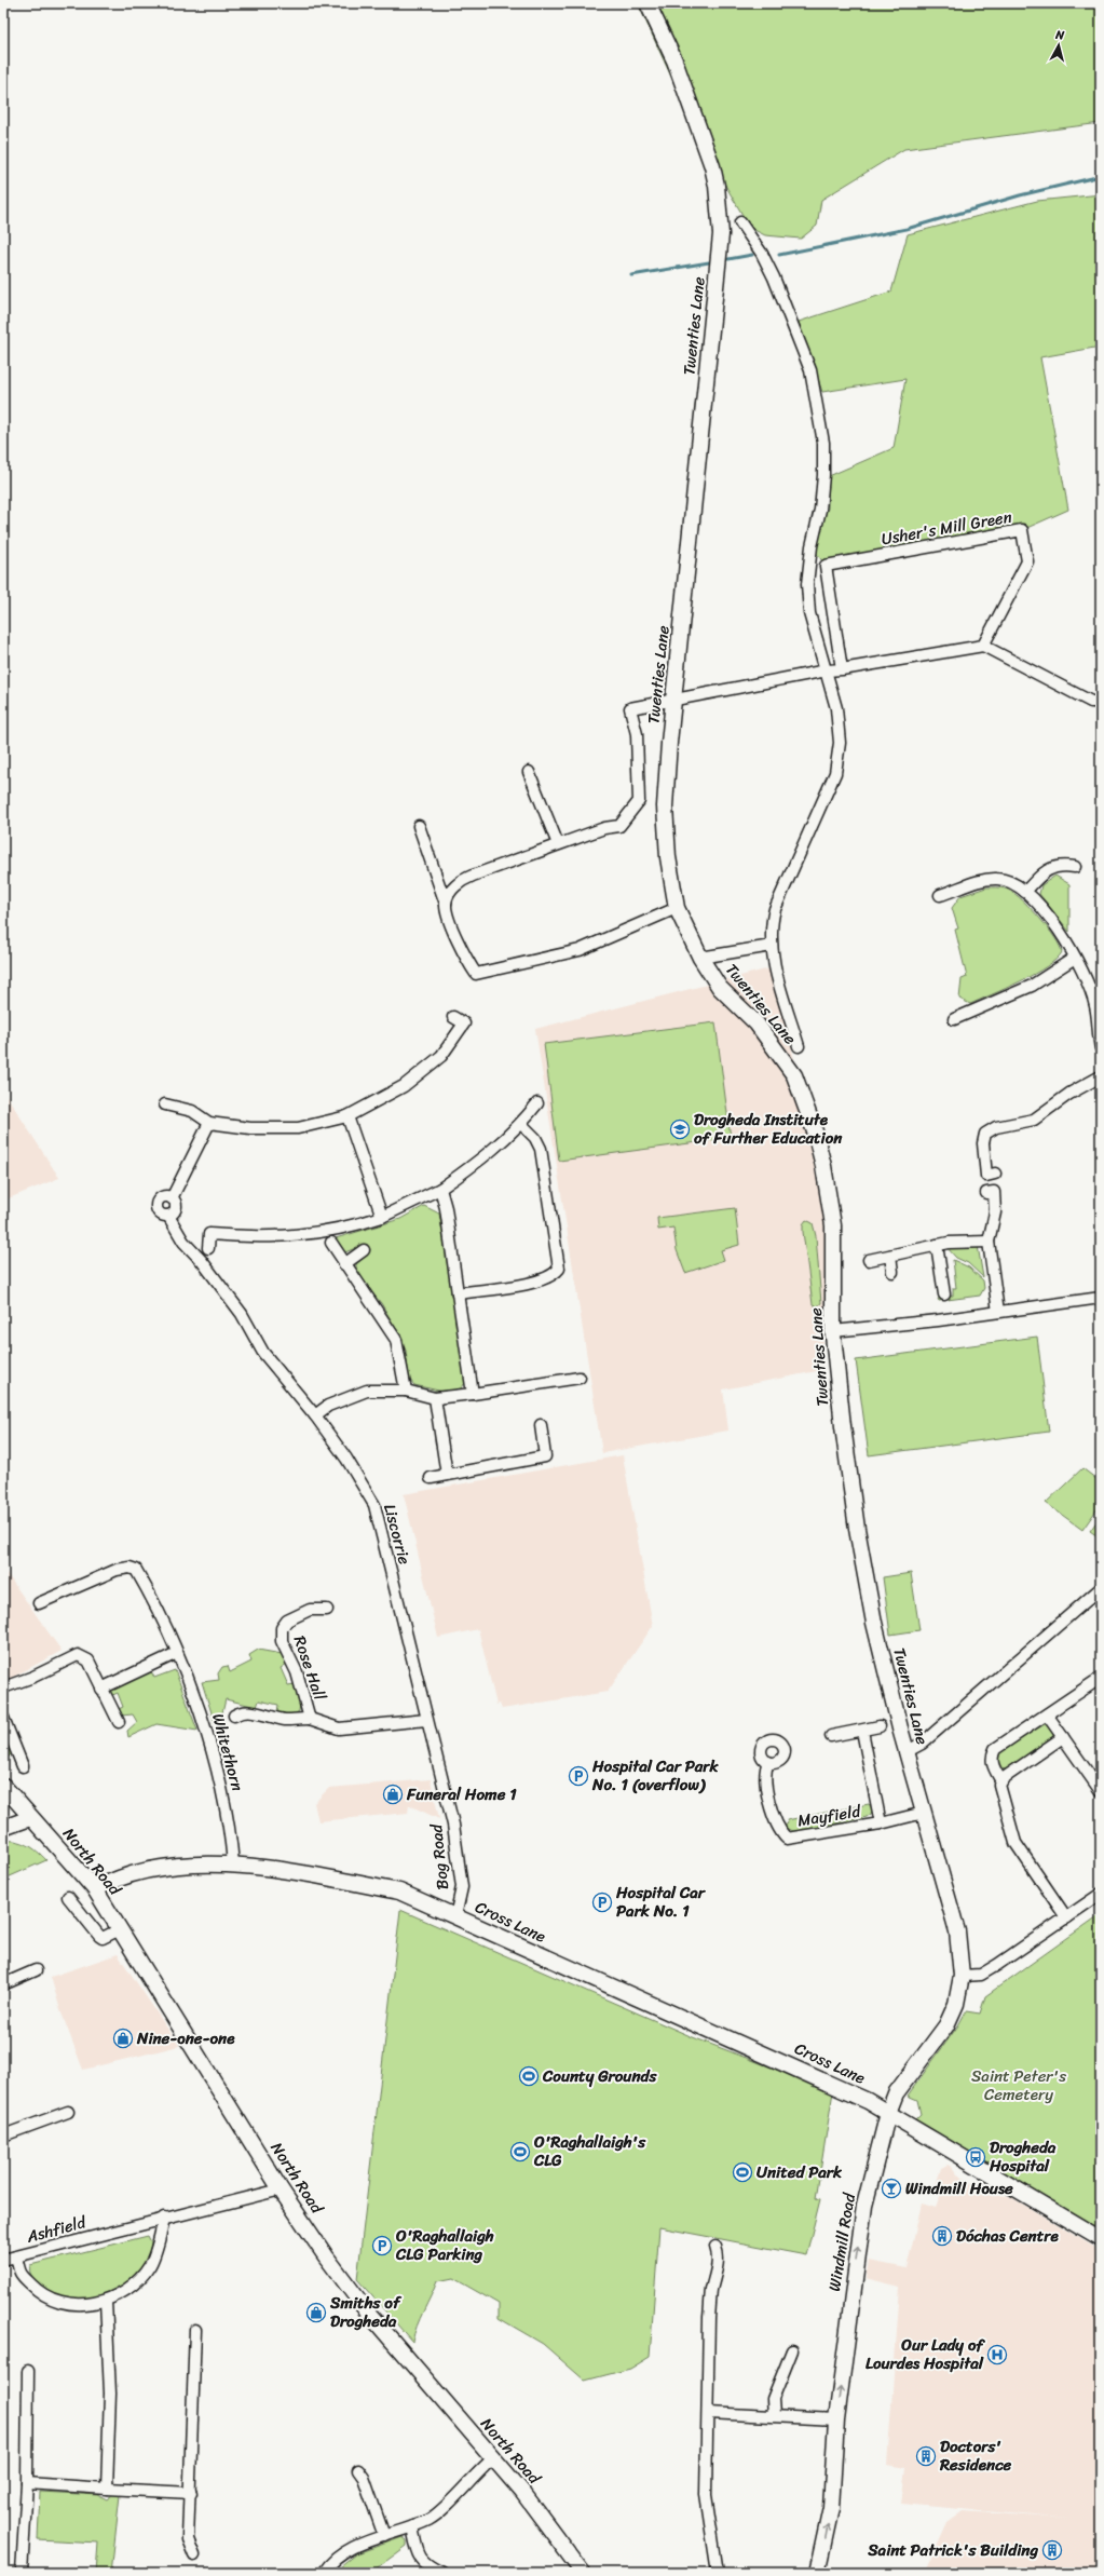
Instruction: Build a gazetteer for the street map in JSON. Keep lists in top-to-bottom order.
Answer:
{
  "streets": {
    "street": [
      "Twenties Lane",
      "Usher's Mill Green",
      "Liscorrie",
      "Rose Hall",
      "Whitethorn",
      "Mayfield",
      "Bog Road",
      "North Road",
      "Cross Lane",
      "Ashfield",
      "Windmill Road"
    ]
  },
  "crossings": [
    ["Twenties Lane", "Mayfield"],
    ["Twenties Lane", "Cross Lane"],
    ["Twenties Lane", "Windmill Road"],
    ["Liscorrie", "Rose Hall"],
    ["Liscorrie", "Bog Road"],
    ["Rose Hall", "Bog Road"],
    ["Whitethorn", "Cross Lane"],
    ["Bog Road", "Cross Lane"],
    ["North Road", "Cross Lane"],
    ["North Road", "Ashfield"],
    ["Cross Lane", "Windmill Road"]
  ],
  "parks": ["Saint Peter's Cemetery"],
  "places": {
    "school or university": ["Drogheda Institute of Further Education"],
    "parking": ["Hospital Car Park No. 1 (overflow)", "Hospital Car Park No. 1", "O'Raghallaigh CLG Parking"],
    "shop": ["Funeral Home 1", "Nine-one-one", "Smiths of Drogheda"],
    "sports": ["County Grounds", "O'Raghallaigh's CLG", "United Park"],
    "bus stop": ["Drogheda Hospital"],
    "bar": ["Windmill House"],
    "building": ["Dóchas Centre", "Doctors' Residence", "Saint Patrick's Building"],
    "hospital": ["Our Lady of Lourdes Hospital"]
  },
  "north": "top"
}
